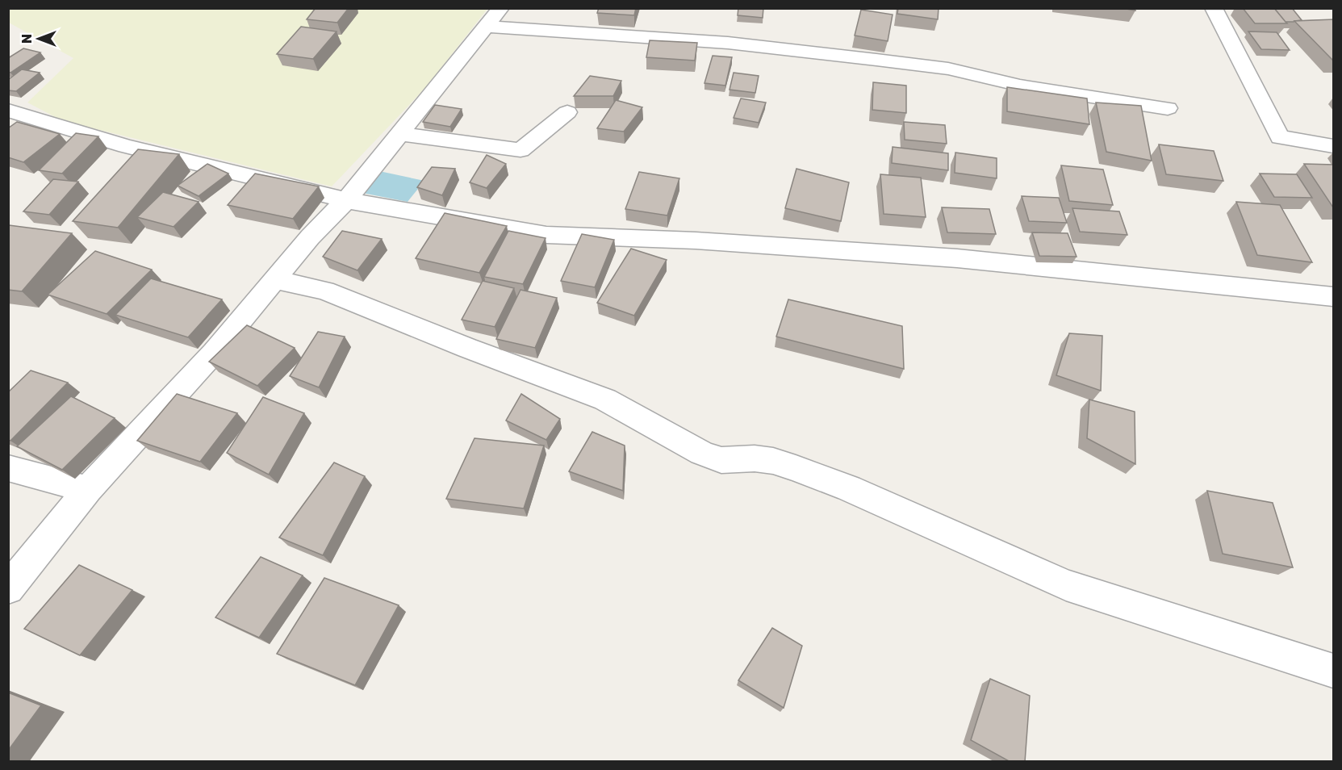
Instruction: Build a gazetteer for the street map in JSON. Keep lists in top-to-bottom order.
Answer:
{
  "north": "left"
}
